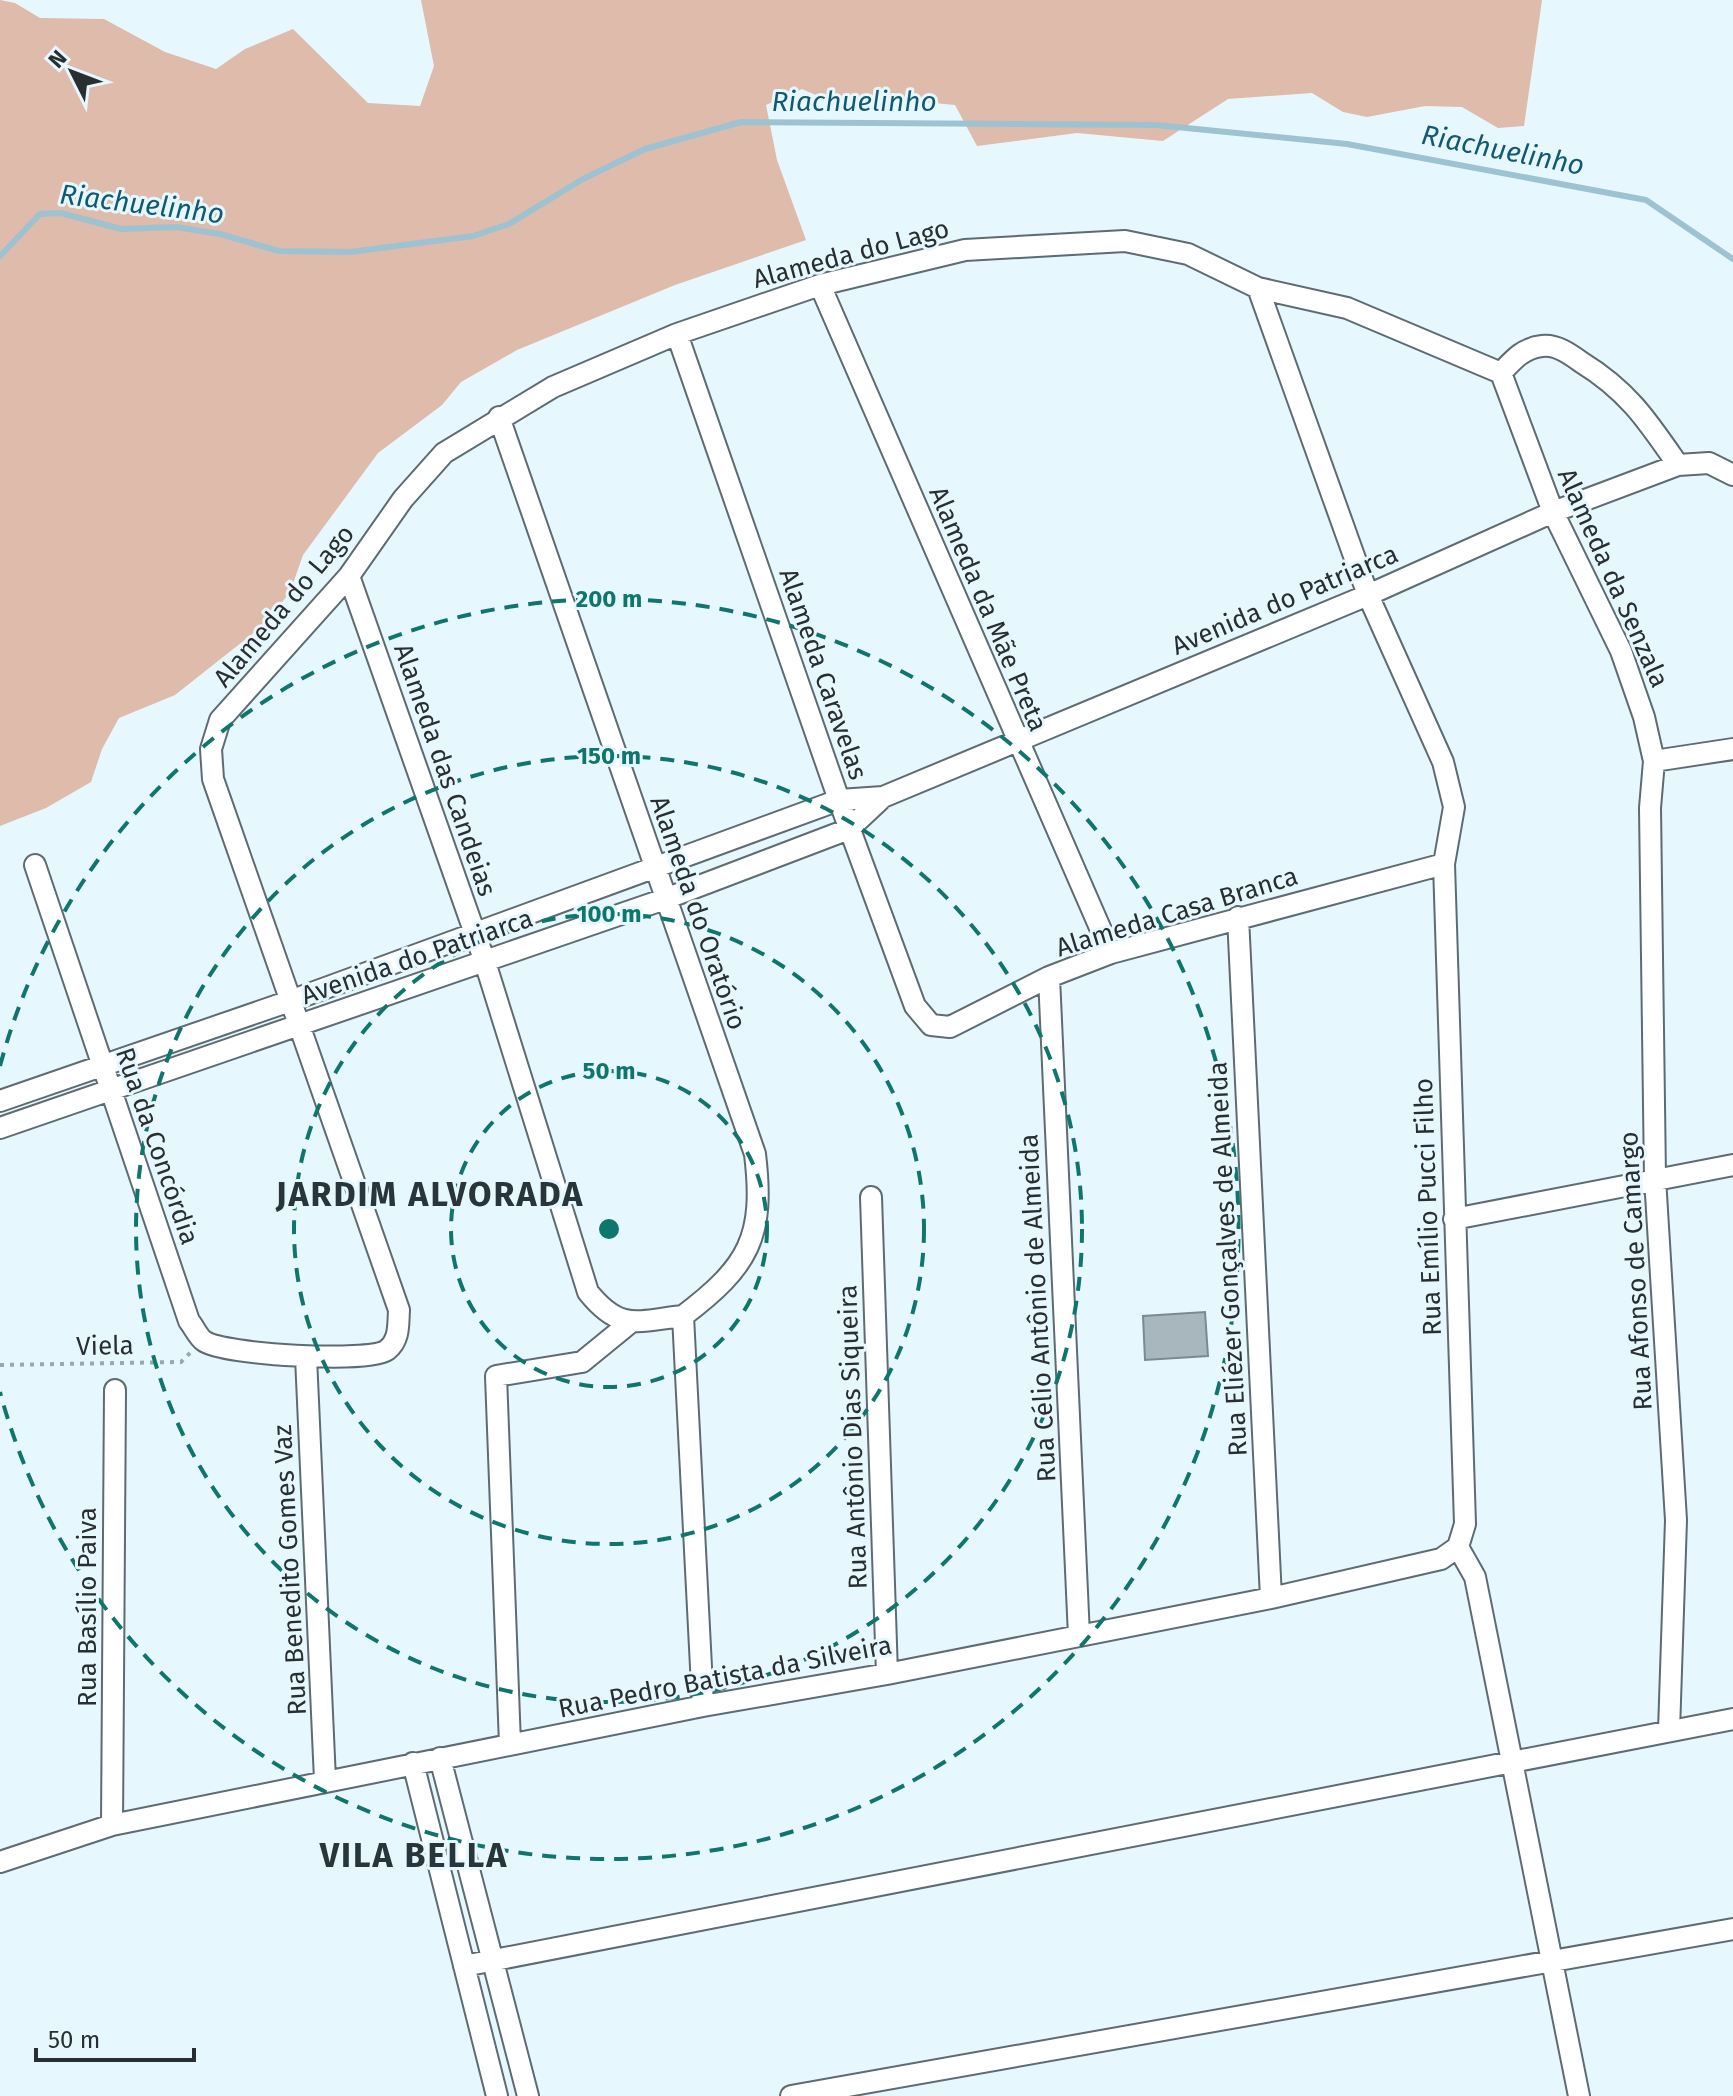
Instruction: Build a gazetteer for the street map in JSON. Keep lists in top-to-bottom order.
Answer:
{
  "streets": {
    "street": [
      "Alameda do Lago",
      "Alameda da Senzala",
      "Avenida do Patriarca",
      "Alameda da Mãe Preta",
      "Alameda Caravelas",
      "Alameda das Candeias",
      "Alameda Casa Branca",
      "Alameda do Oratório",
      "Rua da Concórdia",
      "Rua Emílio Pucci Filho",
      "Rua Eliézer Gonçalves de Almeida",
      "Rua Afonso de Camargo",
      "Rua Célio Antônio de Almeida",
      "Rua Antônio Dias Siqueira",
      "Rua Benedito Gomes Vaz",
      "Rua Basílio Paiva",
      "Rua Pedro Batista da Silveira"
    ],
    "path": ["Viela"]
  },
  "crossings": [
    ["Alameda do Lago", "Alameda da Senzala"],
    ["Alameda do Lago", "Avenida do Patriarca"],
    ["Alameda do Lago", "Alameda da Mãe Preta"],
    ["Alameda do Lago", "Alameda Caravelas"],
    ["Alameda do Lago", "Alameda das Candeias"],
    ["Alameda do Lago", "Alameda do Oratório"],
    ["Alameda do Lago", "Rua Emílio Pucci Filho"],
    ["Alameda da Senzala", "Avenida do Patriarca"],
    ["Alameda da Senzala", "Rua Afonso de Camargo"],
    ["Avenida do Patriarca", "Alameda da Mãe Preta"],
    ["Avenida do Patriarca", "Alameda Caravelas"],
    ["Avenida do Patriarca", "Alameda das Candeias"],
    ["Avenida do Patriarca", "Alameda do Oratório"],
    ["Avenida do Patriarca", "Rua da Concórdia"],
    ["Avenida do Patriarca", "Rua Emílio Pucci Filho"],
    ["Alameda da Mãe Preta", "Alameda Casa Branca"],
    ["Alameda Caravelas", "Alameda Casa Branca"],
    ["Alameda Casa Branca", "Rua Emílio Pucci Filho"],
    ["Alameda Casa Branca", "Rua Eliézer Gonçalves de Almeida"],
    ["Alameda Casa Branca", "Rua Célio Antônio de Almeida"],
    ["Rua da Concórdia", "Viela"],
    ["Rua Emílio Pucci Filho", "Rua Pedro Batista da Silveira"],
    ["Rua Eliézer Gonçalves de Almeida", "Rua Pedro Batista da Silveira"],
    ["Rua Célio Antônio de Almeida", "Rua Pedro Batista da Silveira"],
    ["Rua Antônio Dias Siqueira", "Rua Pedro Batista da Silveira"],
    ["Rua Benedito Gomes Vaz", "Rua Pedro Batista da Silveira"],
    ["Rua Basílio Paiva", "Rua Pedro Batista da Silveira"]
  ],
  "districts": ["JARDIM ALVORADA", "VILA BELLA"],
  "water": ["Riachuelinho"],
  "scale_bar": "50 m",
  "north": "top left",
  "rings": [
    "200 m",
    "150 m",
    "100 m",
    "50 m"
  ]
}
